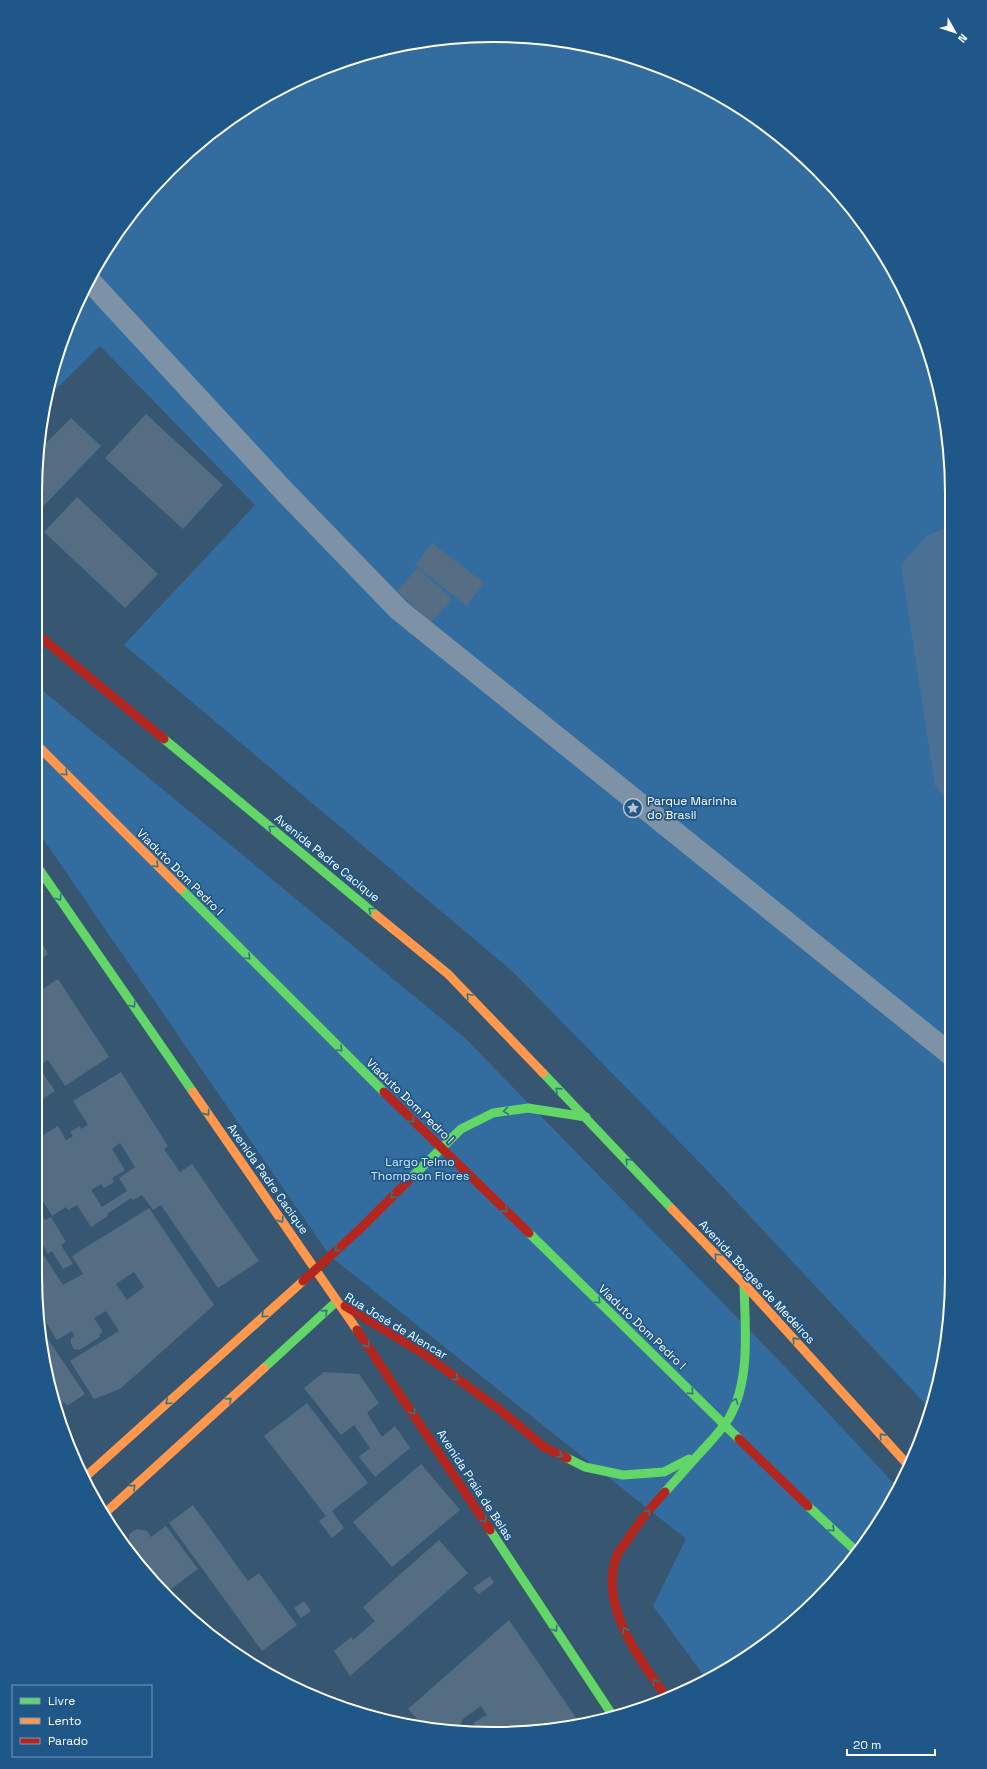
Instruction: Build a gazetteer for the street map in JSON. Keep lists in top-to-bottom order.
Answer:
{
  "streets": {
    "main road": [
      "Avenida Padre Cacique",
      "Viaduto Dom Pedro I",
      "Avenida Borges de Medeiros",
      "Rua José de Alencar",
      "Avenida Praia de Belas"
    ]
  },
  "crossings": [
    ["Avenida Padre Cacique", "Avenida Borges de Medeiros"],
    ["Avenida Padre Cacique", "Avenida Praia de Belas"],
    ["Rua José de Alencar", "Avenida Praia de Belas"]
  ],
  "one_way": [
    "Viaduto Dom Pedro I",
    "Avenida Borges de Medeiros",
    "Rua José de Alencar",
    "Avenida Praia de Belas"
  ],
  "parks": ["Largo Telmo Thompson Flores"],
  "places": {
    "place": ["Parque Marinha do Brasil"]
  },
  "legend": ["Livre", "Lento", "Parado"],
  "scale_bar": "20 m",
  "north": "bottom right"
}
